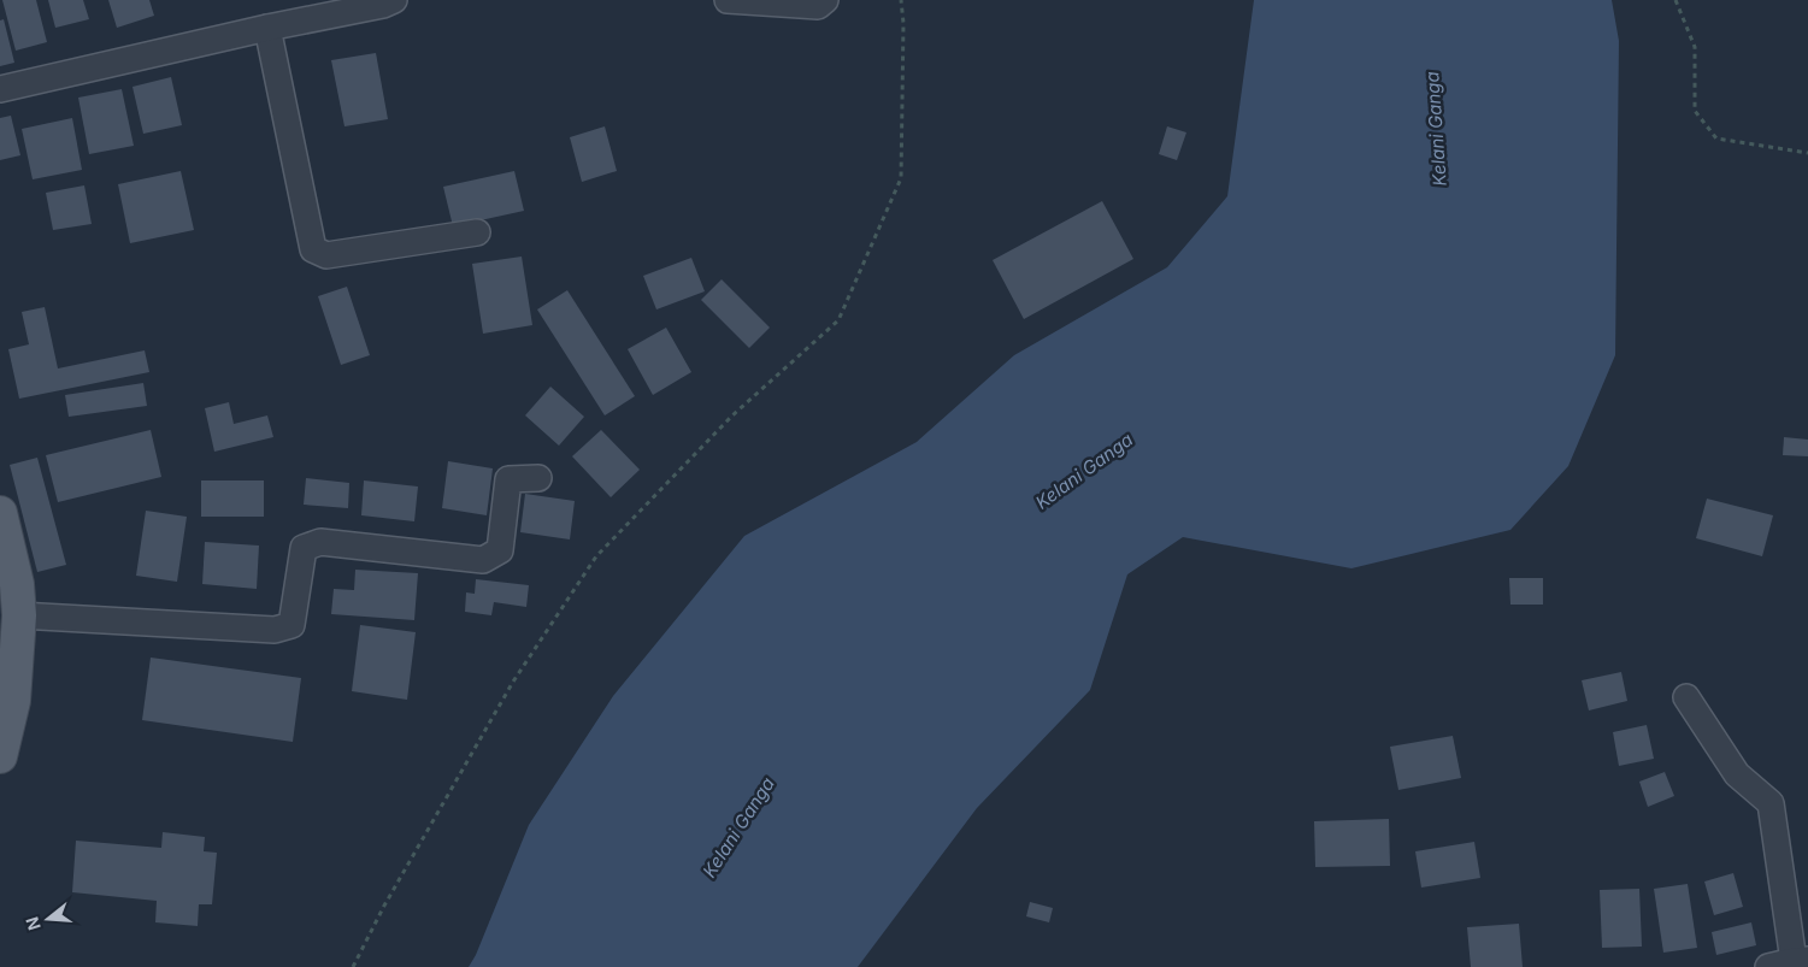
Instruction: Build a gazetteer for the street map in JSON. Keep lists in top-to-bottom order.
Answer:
{
  "water": ["Kelani Ganga"],
  "north": "left"
}
